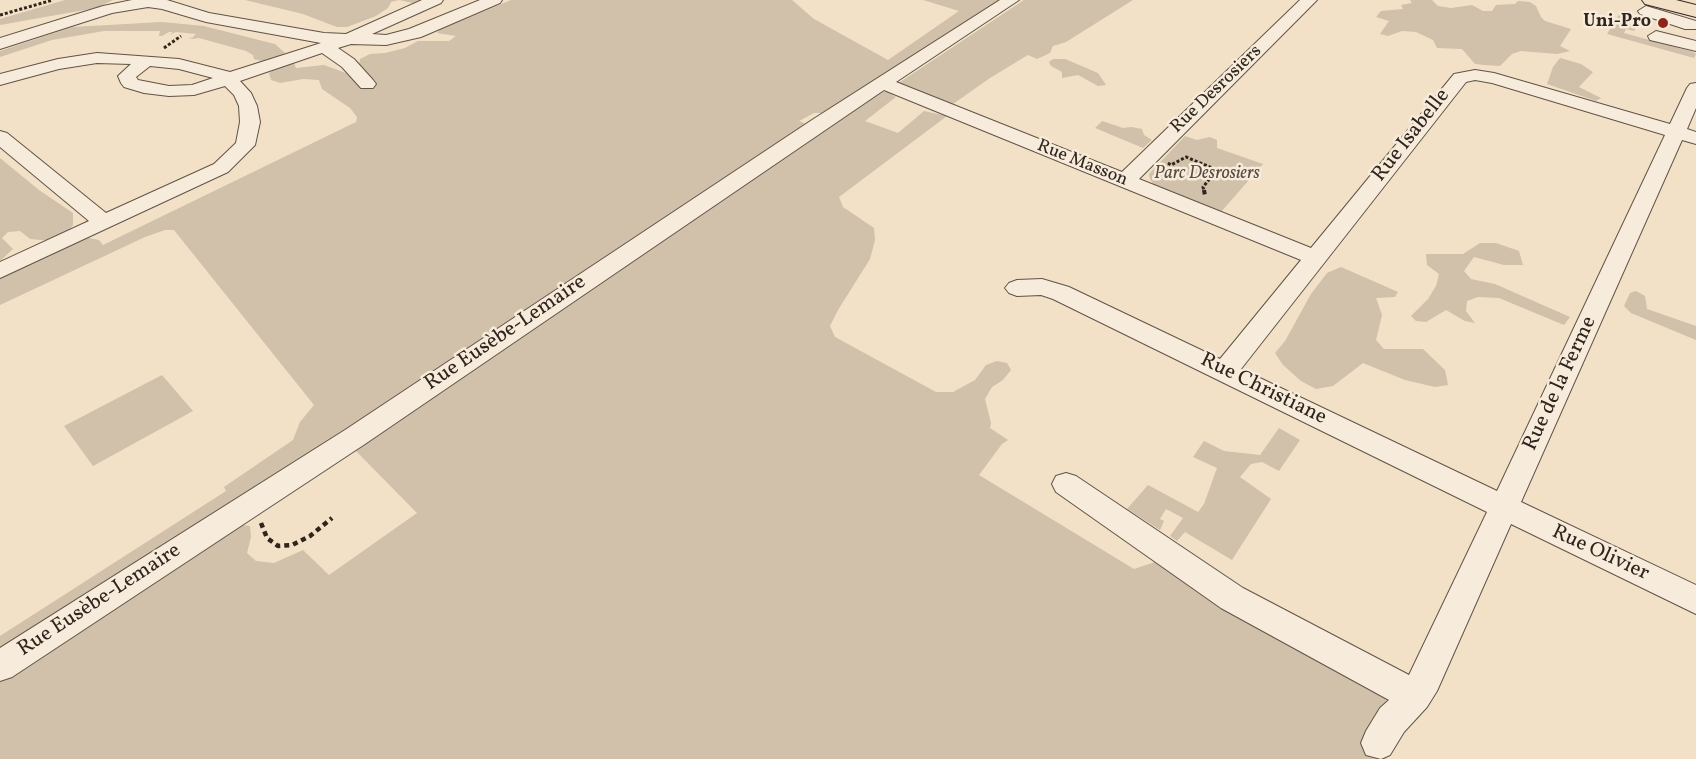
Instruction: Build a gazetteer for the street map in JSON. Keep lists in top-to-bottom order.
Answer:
{
  "streets": {
    "street": [
      "Rue Desrosiers",
      "Rue Isabelle",
      "Rue Masson",
      "Rue Eusèbe-Lemaire",
      "Rue de la Ferme",
      "Rue Christiane",
      "Rue Olivier"
    ]
  },
  "crossings": [
    ["Rue Desrosiers", "Rue Masson"],
    ["Rue Isabelle", "Rue Masson"],
    ["Rue Isabelle", "Rue de la Ferme"],
    ["Rue Isabelle", "Rue Christiane"],
    ["Rue Masson", "Rue Eusèbe-Lemaire"],
    ["Rue de la Ferme", "Rue Christiane"],
    ["Rue de la Ferme", "Rue Olivier"],
    ["Rue Christiane", "Rue Olivier"]
  ],
  "parks": ["Parc Desrosiers"],
  "places": ["Uni-Pro"]
}
